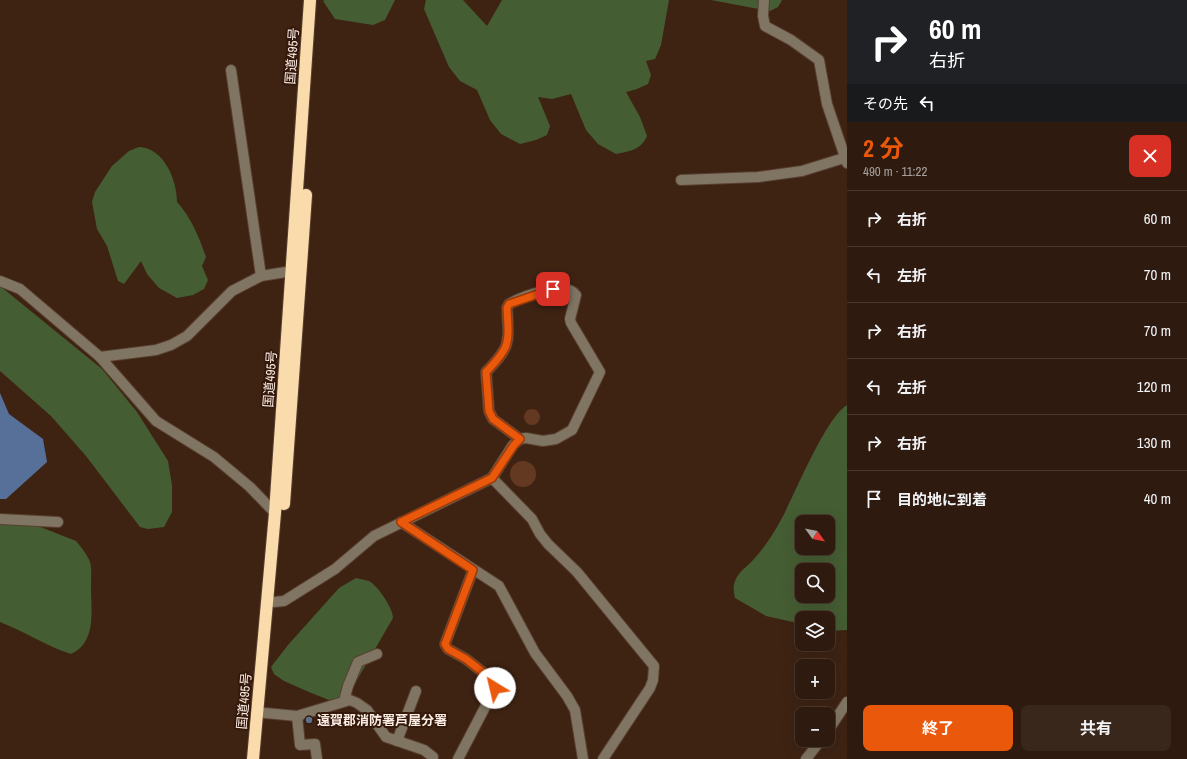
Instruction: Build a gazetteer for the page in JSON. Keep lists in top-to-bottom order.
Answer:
{
  "streets": {
    "highway": ["国道495号"]
  },
  "places": ["遠賀郡消防署芦屋分署"],
  "north": "bottom right",
  "page": {
    "turn": ["60 m", "右折"],
    "then": "その先",
    "heading": ["2 分", "490 m · 11:22"],
    "list": [
      {
        "name": "右折",
        "value": "60 m"
      },
      {
        "name": "左折",
        "value": "70 m"
      },
      {
        "name": "右折",
        "value": "70 m"
      },
      {
        "name": "左折",
        "value": "120 m"
      },
      {
        "name": "右折",
        "value": "130 m"
      },
      {
        "name": "目的地に到着",
        "value": "40 m"
      }
    ],
    "map_buttons": ["+", "−"],
    "buttons": ["終了", "共有"]
  }
}
